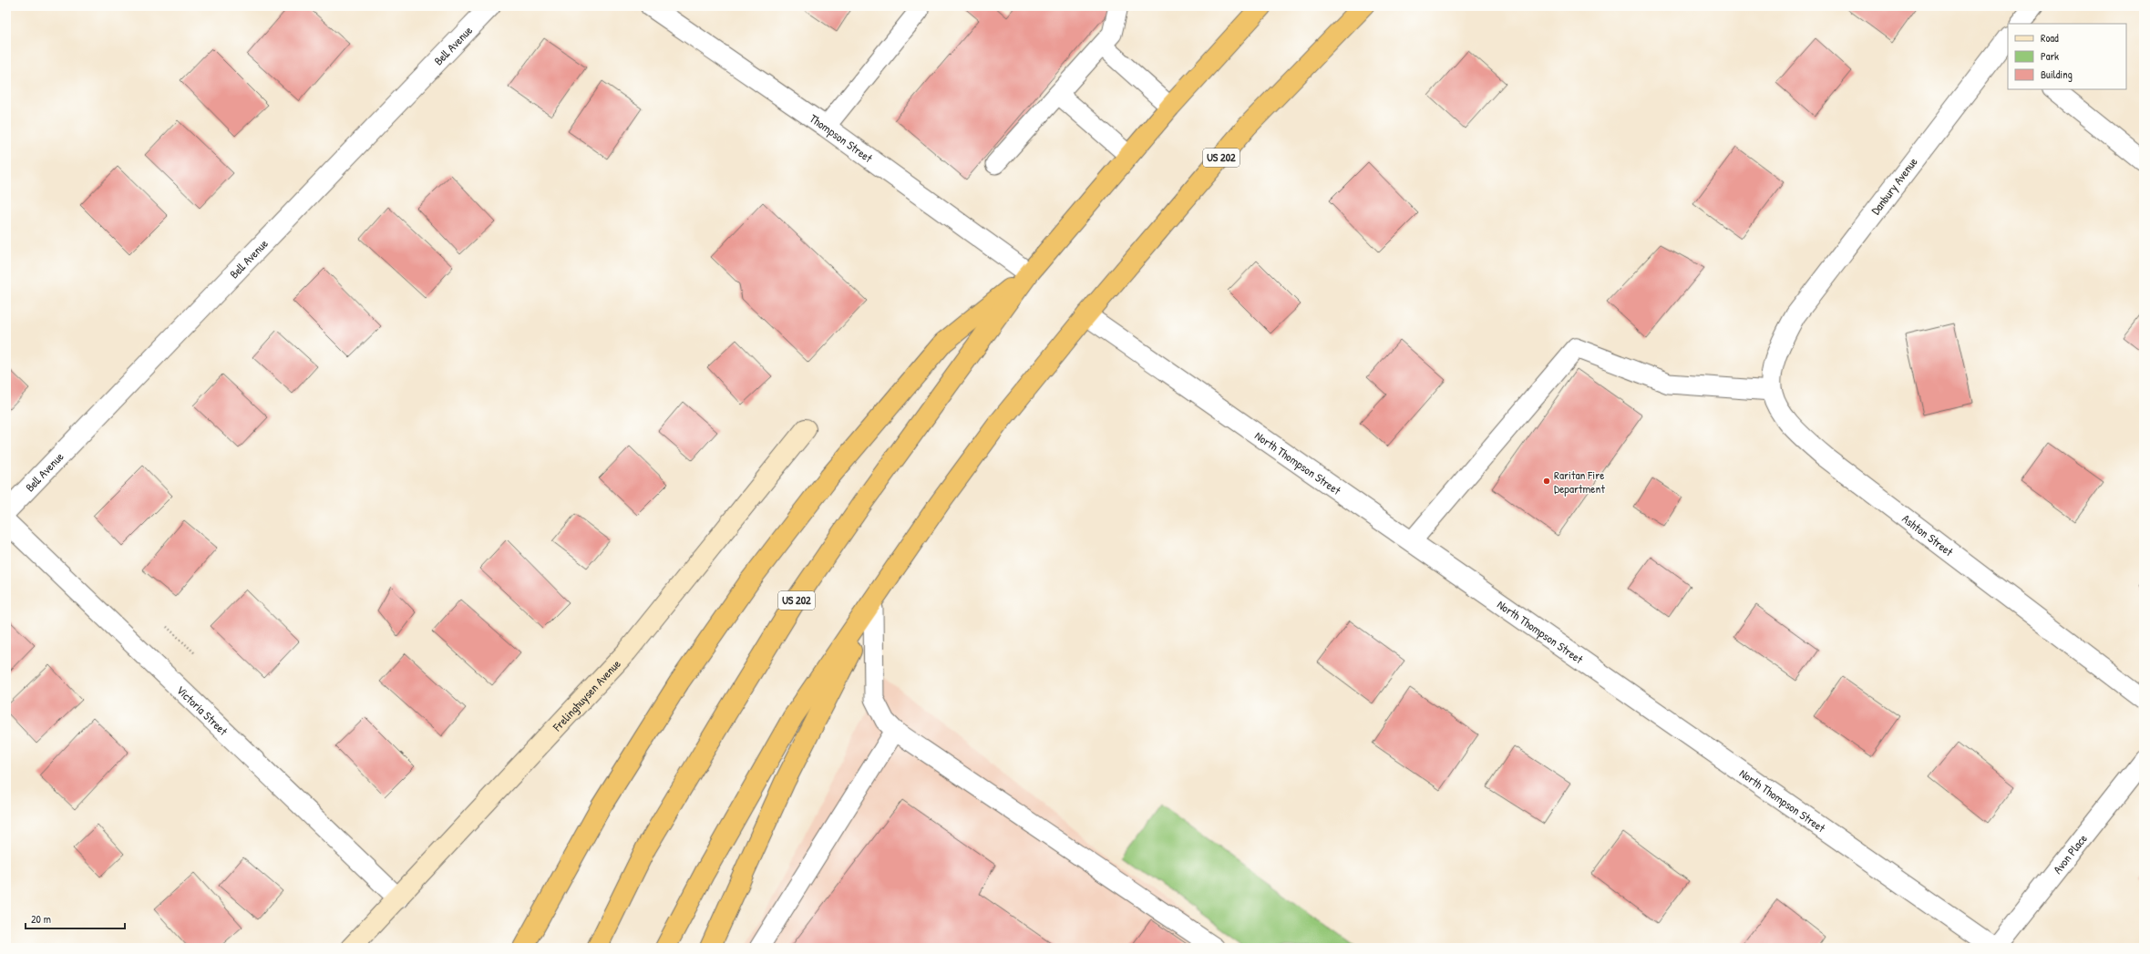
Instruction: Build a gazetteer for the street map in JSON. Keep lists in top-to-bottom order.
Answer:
{
  "streets": {
    "highway": ["US 202"],
    "street": [
      "Bell Avenue",
      "Thompson Street",
      "Danbury Avenue",
      "North Thompson Street",
      "Ashton Street",
      "Frelinghuysen Avenue",
      "Victoria Street",
      "Avon Place"
    ]
  },
  "crossings": [
    ["Thompson Street", "US 202"],
    ["US 202", "North Thompson Street"],
    ["Danbury Avenue", "Ashton Street"],
    ["North Thompson Street", "Avon Place"],
    ["Frelinghuysen Avenue", "Victoria Street"]
  ],
  "places": ["Raritan Fire Department"],
  "legend": ["Road", "Park", "Building"],
  "scale_bar": "20 m"
}
